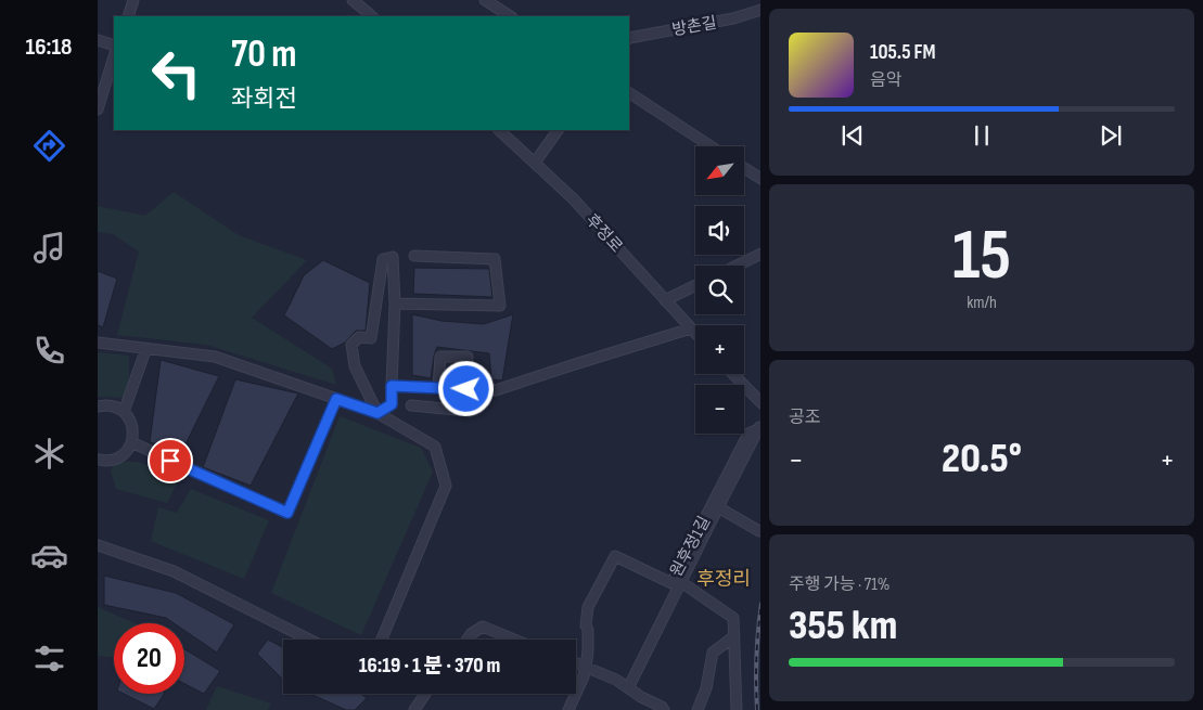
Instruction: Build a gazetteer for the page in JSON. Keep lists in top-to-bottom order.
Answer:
{
  "streets": {
    "street": ["방촌길", "후정로", "원후정1길"]
  },
  "districts": ["후정리"],
  "north": "bottom left",
  "page": {
    "tabs": "16:18",
    "turn": ["70 m", "좌회전"],
    "song": ["105.5 FM", "음악"],
    "map_buttons": ["+", "−"],
    "tile": [
      ["15", "km/h"],
      "공조",
      ["주행 가능 · 71%", "355 km"]
    ],
    "heat": ["−", "20.5°", "+"],
    "limit": "20",
    "trip": "16:19 · 1 분 · 370 m"
  }
}
